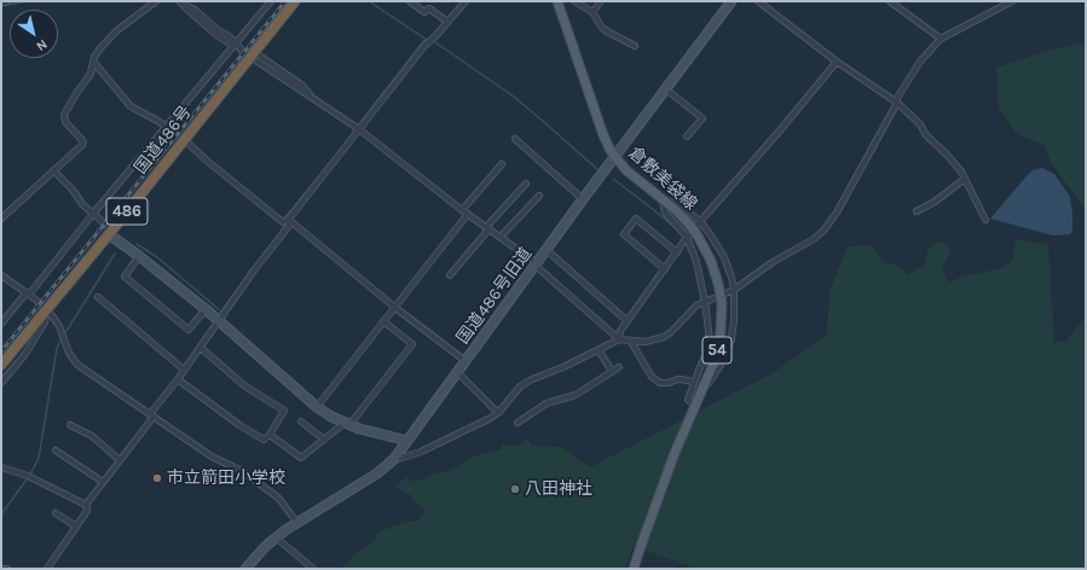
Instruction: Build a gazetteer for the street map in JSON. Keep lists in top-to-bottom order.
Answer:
{
  "streets": {
    "highway": ["国道486号", "486"],
    "main road": ["倉敷美袋線", "54"],
    "street": ["国道486号旧道"]
  },
  "crossings": [
    ["倉敷美袋線", "国道486号旧道"]
  ],
  "places": ["市立箭田小学校", "八田神社"],
  "north": "bottom right"
}
